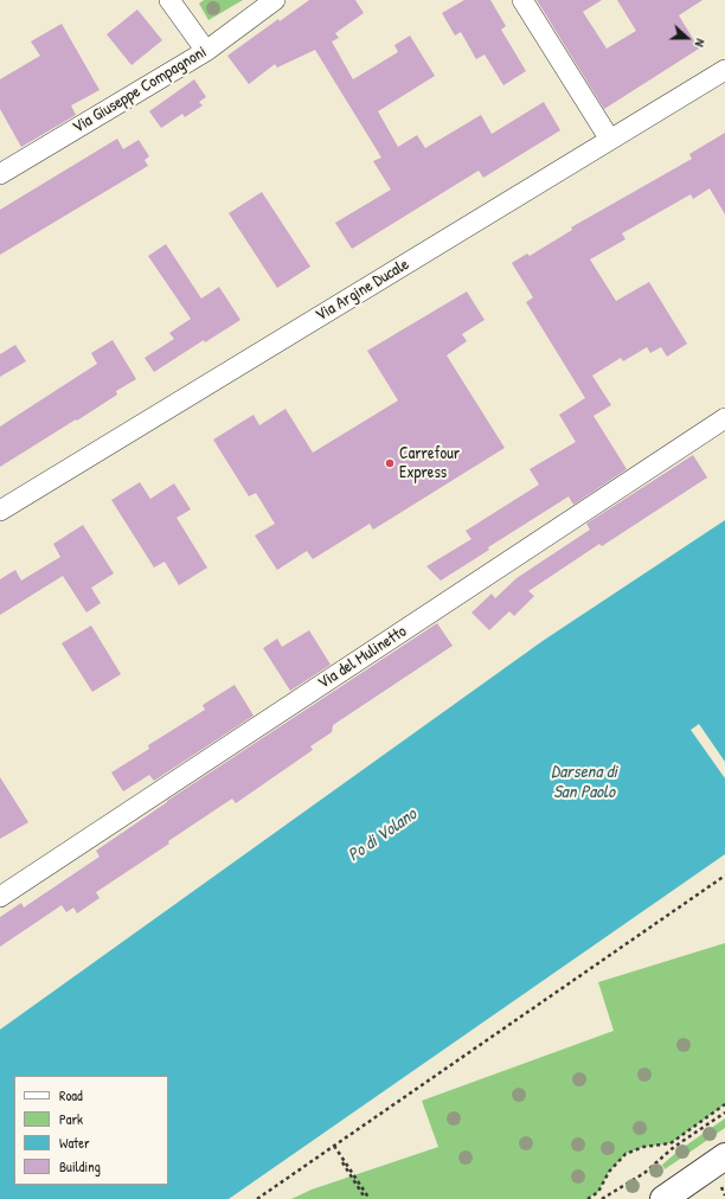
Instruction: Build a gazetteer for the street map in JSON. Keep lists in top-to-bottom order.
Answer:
{
  "streets": {
    "street": ["Via Giuseppe Compagnoni", "Via Argine Ducale", "Via del Mulinetto"]
  },
  "water": ["Darsena di San Paolo", "Po di Volano"],
  "places": ["Carrefour Express"],
  "legend": [
    "Road",
    "Park",
    "Water",
    "Building"
  ],
  "north": "right"
}
